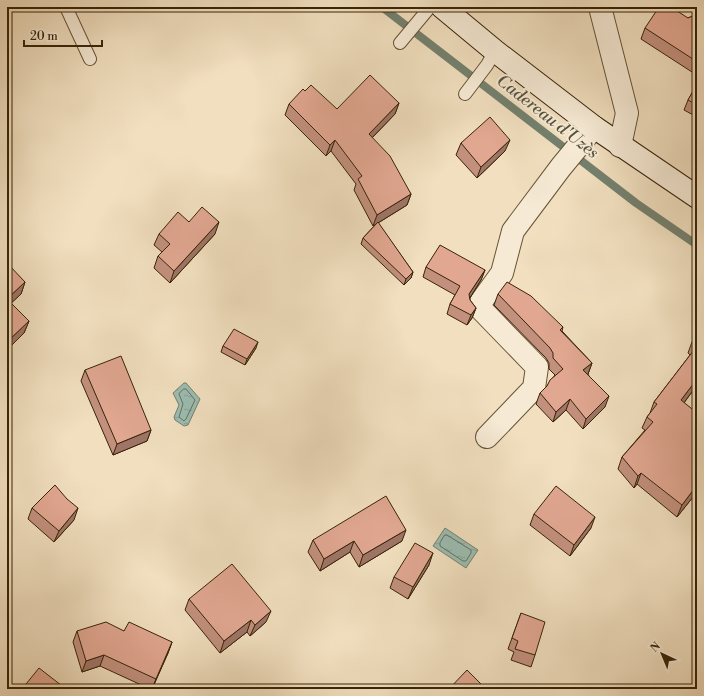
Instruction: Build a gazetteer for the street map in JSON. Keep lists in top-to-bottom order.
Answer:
{
  "water": ["Cadereau d'Uzès"],
  "scale_bar": "20 m",
  "north": "top left"
}
